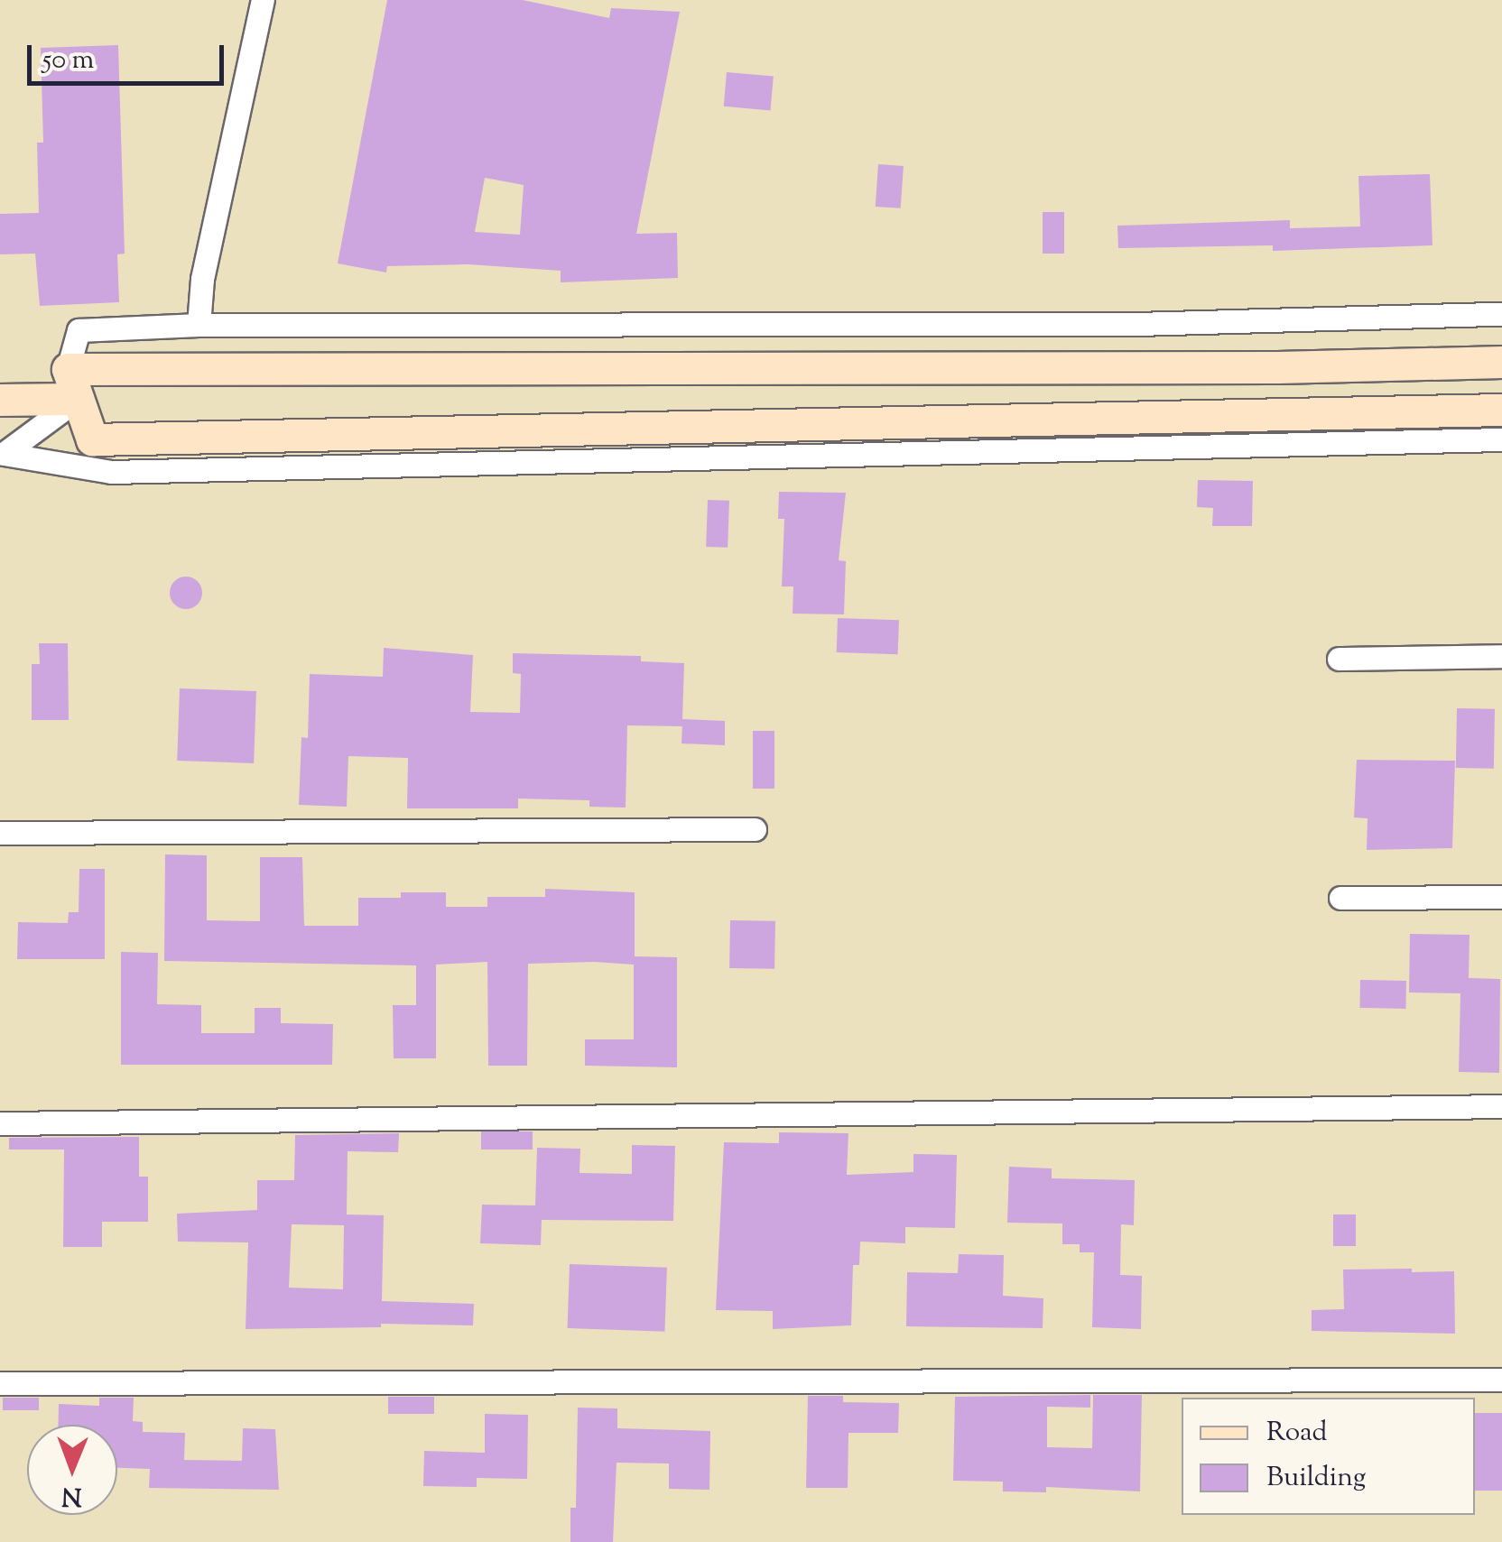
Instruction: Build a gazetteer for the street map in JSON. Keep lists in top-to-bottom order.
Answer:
{
  "legend": ["Road", "Building"],
  "scale_bar": "50 m",
  "north": "bottom"
}
